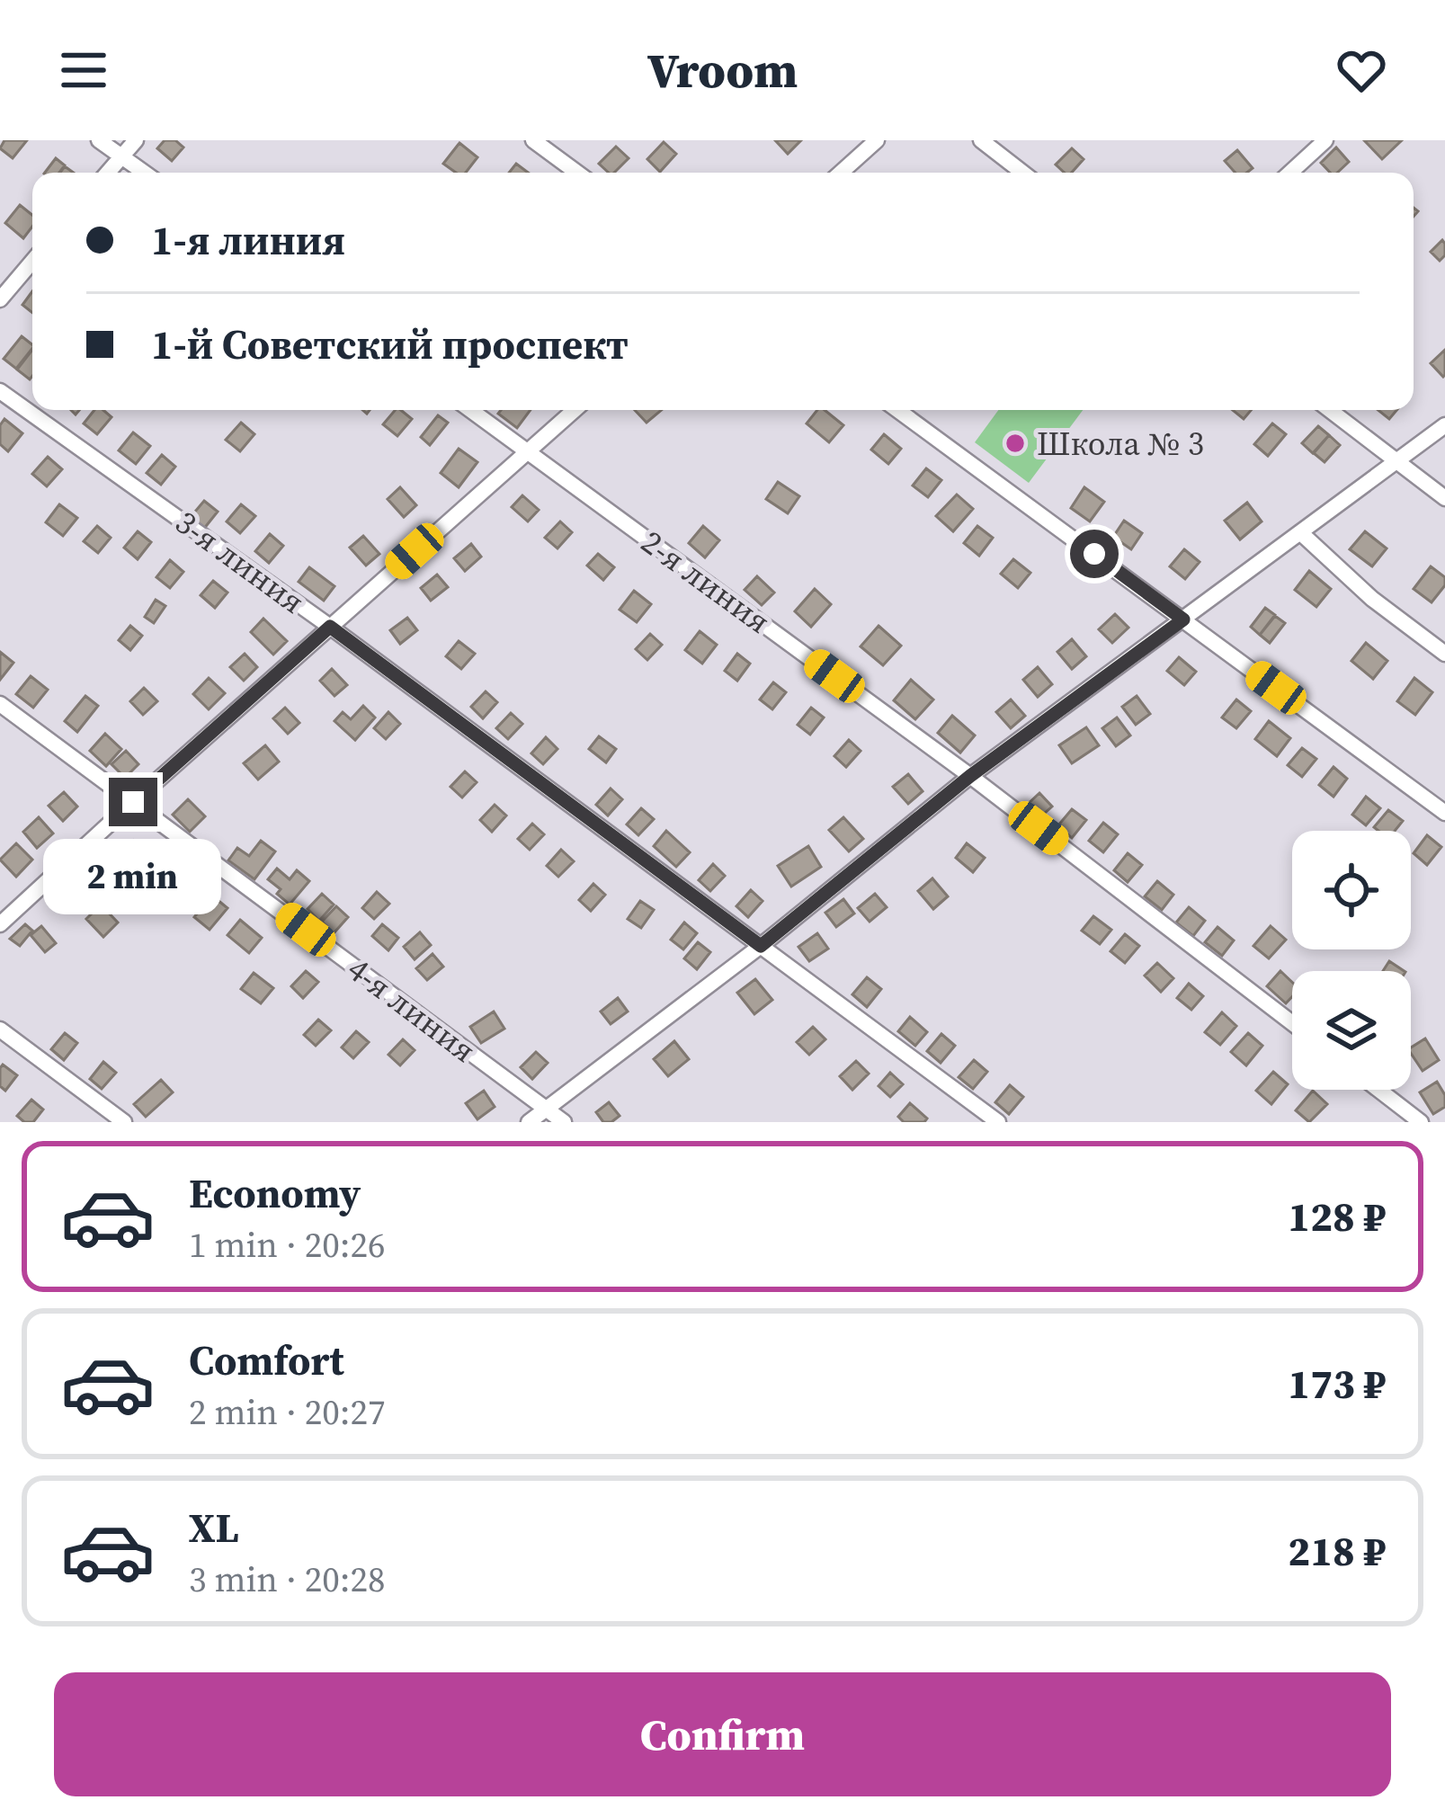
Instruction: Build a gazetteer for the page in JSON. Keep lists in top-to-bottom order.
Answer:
{
  "streets": {
    "street": ["3-я линия", "2-я линия", "4-я линия"]
  },
  "places": ["Школа № 3"],
  "page": {
    "header": "Vroom",
    "banner": ["1-я линия", "1-й Советский проспект"],
    "bubble": "2 min",
    "list": [
      {
        "name": "Economy",
        "note": "1 min · 20:26",
        "value": "128 ₽"
      },
      {
        "name": "Comfort",
        "note": "2 min · 20:27",
        "value": "173 ₽"
      },
      {
        "name": "XL",
        "note": "3 min · 20:28",
        "value": "218 ₽"
      }
    ],
    "buttons": "Confirm"
  }
}
